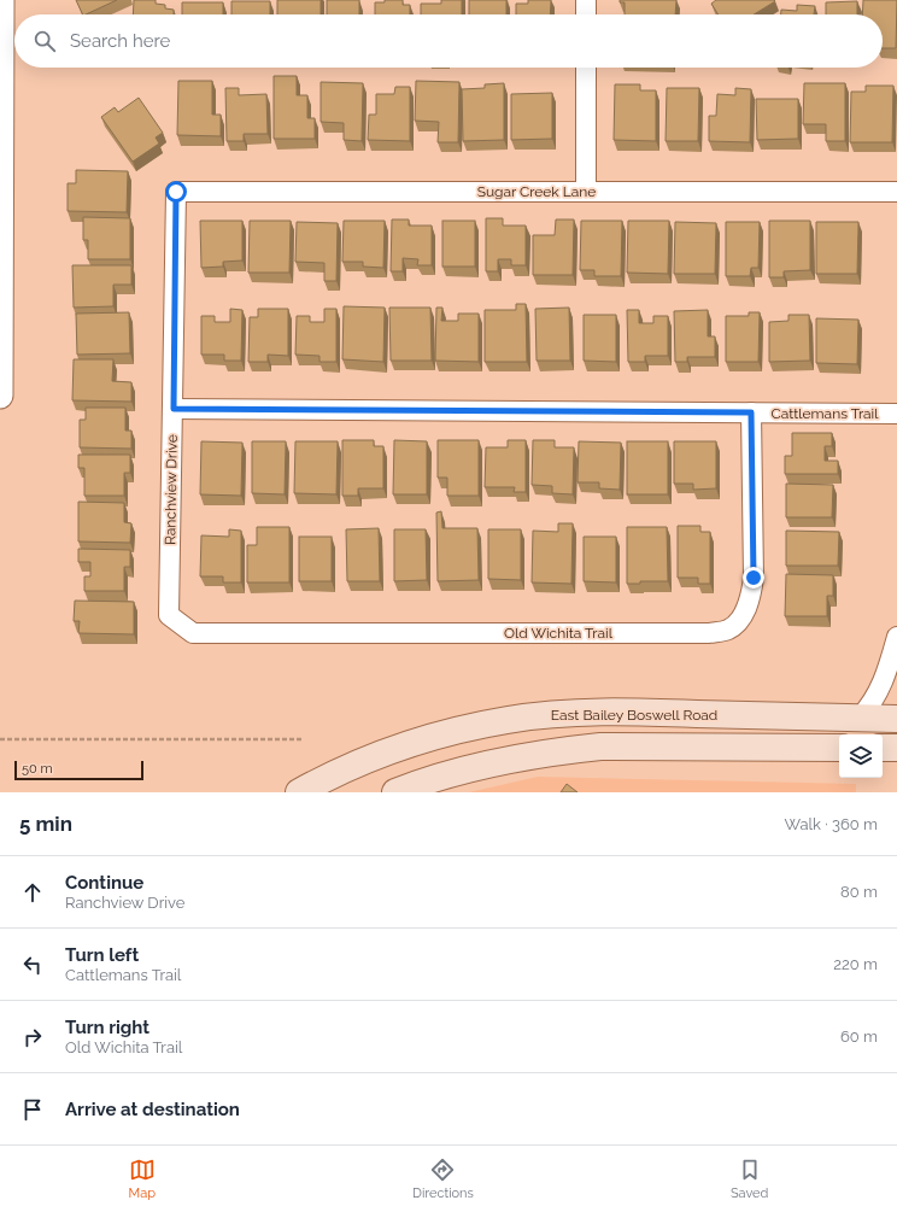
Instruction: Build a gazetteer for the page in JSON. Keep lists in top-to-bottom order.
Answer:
{
  "streets": {
    "main road": ["East Bailey Boswell Road"],
    "street": [
      "Sugar Creek Lane",
      "Cattlemans Trail",
      "Ranchview Drive",
      "Old Wichita Trail"
    ]
  },
  "crossings": [
    ["Sugar Creek Lane", "Ranchview Drive"],
    ["Cattlemans Trail", "Ranchview Drive"],
    ["Cattlemans Trail", "Old Wichita Trail"],
    ["Ranchview Drive", "Old Wichita Trail"]
  ],
  "scale_bar": "50 m",
  "page": {
    "search": "Search here",
    "scale": "50 m",
    "heading": ["5 min", "Walk · 360 m"],
    "list": [
      ["Continue", "Ranchview Drive", "80 m"],
      ["Turn left", "Cattlemans Trail", "220 m"],
      ["Turn right", "Old Wichita Trail", "60 m"],
      "Arrive at destination"
    ],
    "nav": ["Map", "Directions", "Saved"]
  }
}
